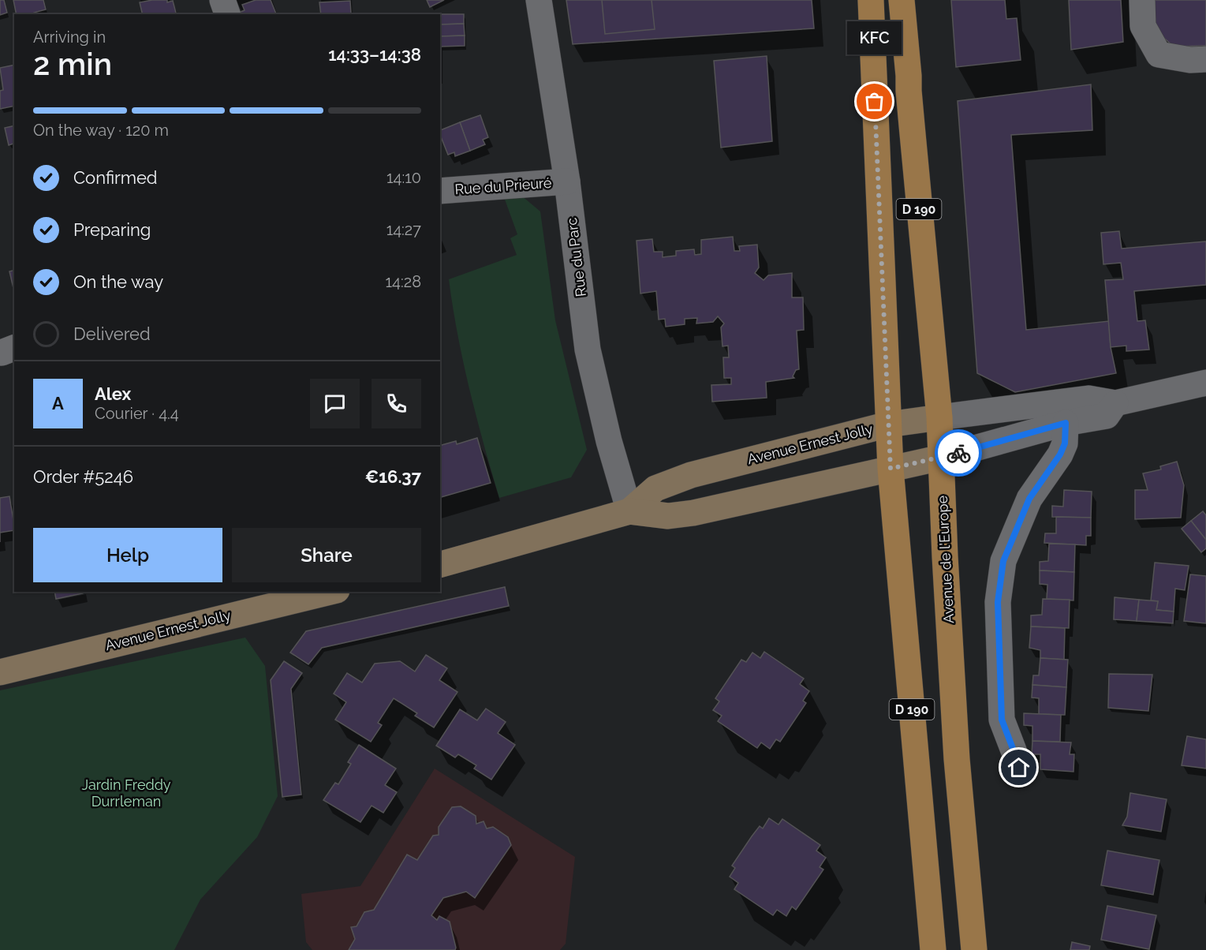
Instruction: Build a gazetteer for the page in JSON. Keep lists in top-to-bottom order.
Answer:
{
  "streets": {
    "main road": ["D 190", "Avenue de l'Europe"],
    "street": ["Rue du Prieuré", "Rue du Parc", "Avenue Ernest Jolly"]
  },
  "crossings": [
    ["Rue du Prieuré", "Rue du Parc"],
    ["D 190", "Avenue Ernest Jolly"],
    ["Rue du Parc", "Avenue Ernest Jolly"],
    ["Avenue Ernest Jolly", "Avenue de l'Europe"]
  ],
  "parks": ["Jardin Freddy Durrleman"],
  "places": ["KFC"],
  "page": {
    "heading": ["2 min", "Arriving in", "14:33–14:38"],
    "panel": [
      "Alex",
      "Courier · 4.4",
      "Order #5246",
      "€16.37"
    ],
    "bubble": "KFC",
    "bar": "On the way · 120 m",
    "list": [
      ["Confirmed", "14:10"],
      ["Preparing", "14:27"],
      ["On the way", "14:28"],
      "Delivered"
    ],
    "round": "A",
    "buttons": ["Help", "Share"]
  }
}
